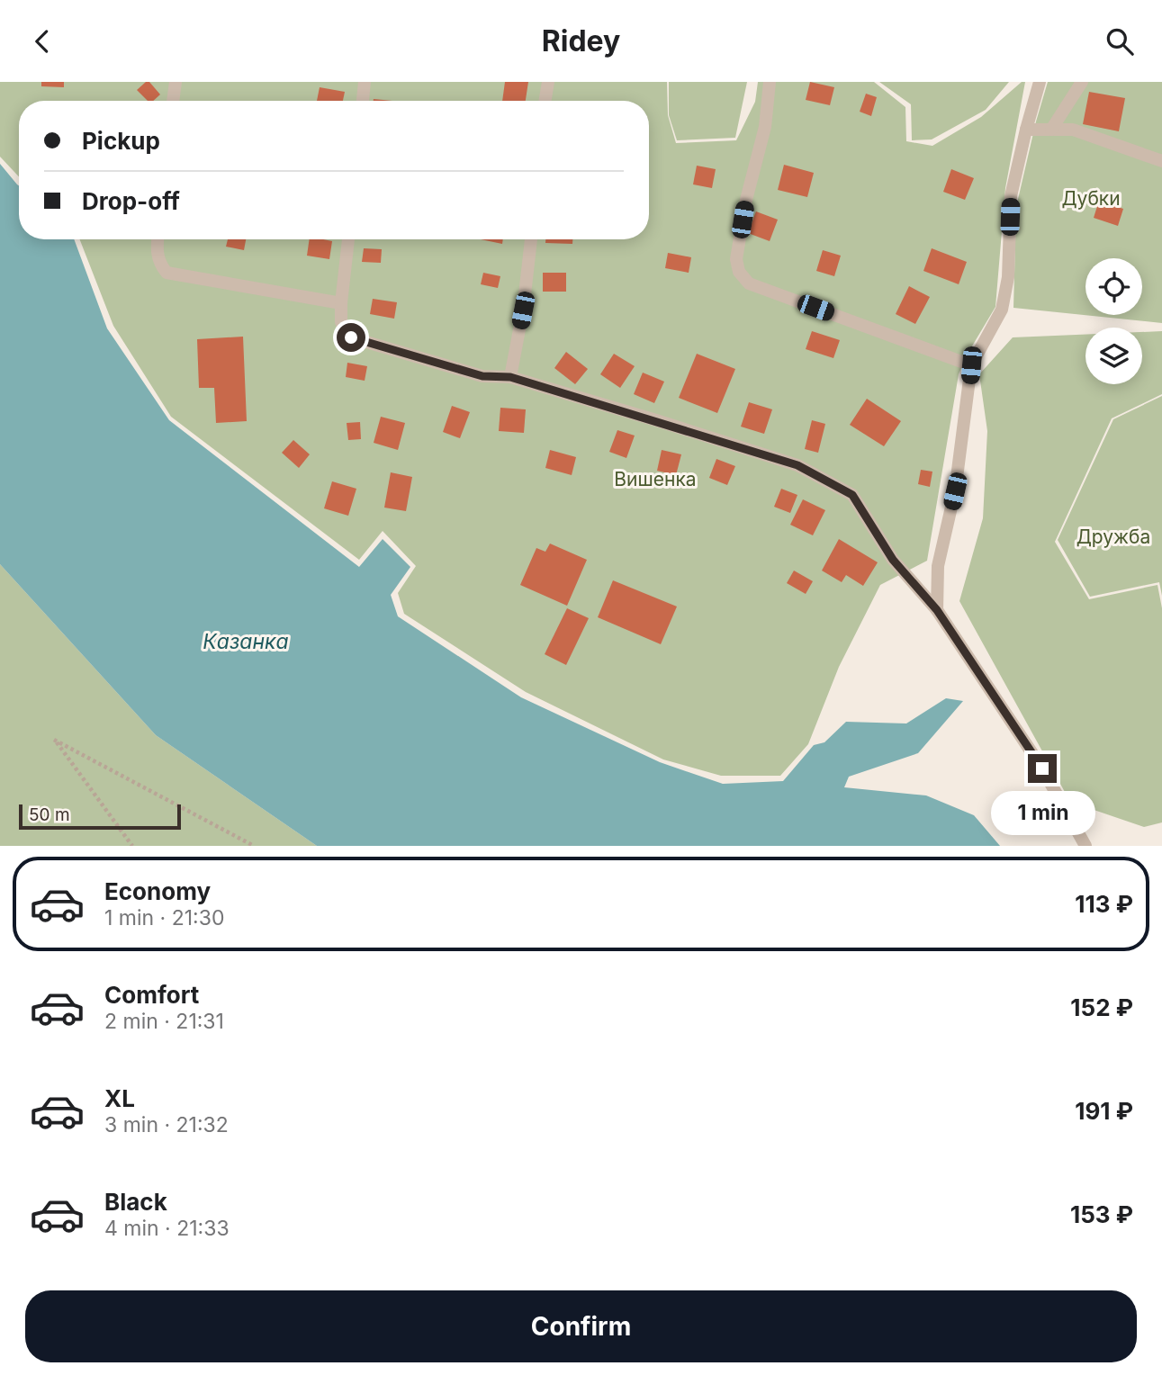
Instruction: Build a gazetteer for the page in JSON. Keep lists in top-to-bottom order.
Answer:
{
  "water": ["Казанка"],
  "parks": ["Дубки", "Вишенка", "Дружба"],
  "scale_bar": "50 m",
  "page": {
    "header": "Ridey",
    "banner": ["Pickup", "Drop-off"],
    "bubble": "1 min",
    "scale": "50 m",
    "list": [
      {
        "name": "Economy",
        "note": "1 min · 21:30",
        "value": "113 ₽"
      },
      {
        "name": "Comfort",
        "note": "2 min · 21:31",
        "value": "152 ₽"
      },
      {
        "name": "XL",
        "note": "3 min · 21:32",
        "value": "191 ₽"
      },
      {
        "name": "Black",
        "note": "4 min · 21:33",
        "value": "153 ₽"
      }
    ],
    "buttons": "Confirm"
  }
}
